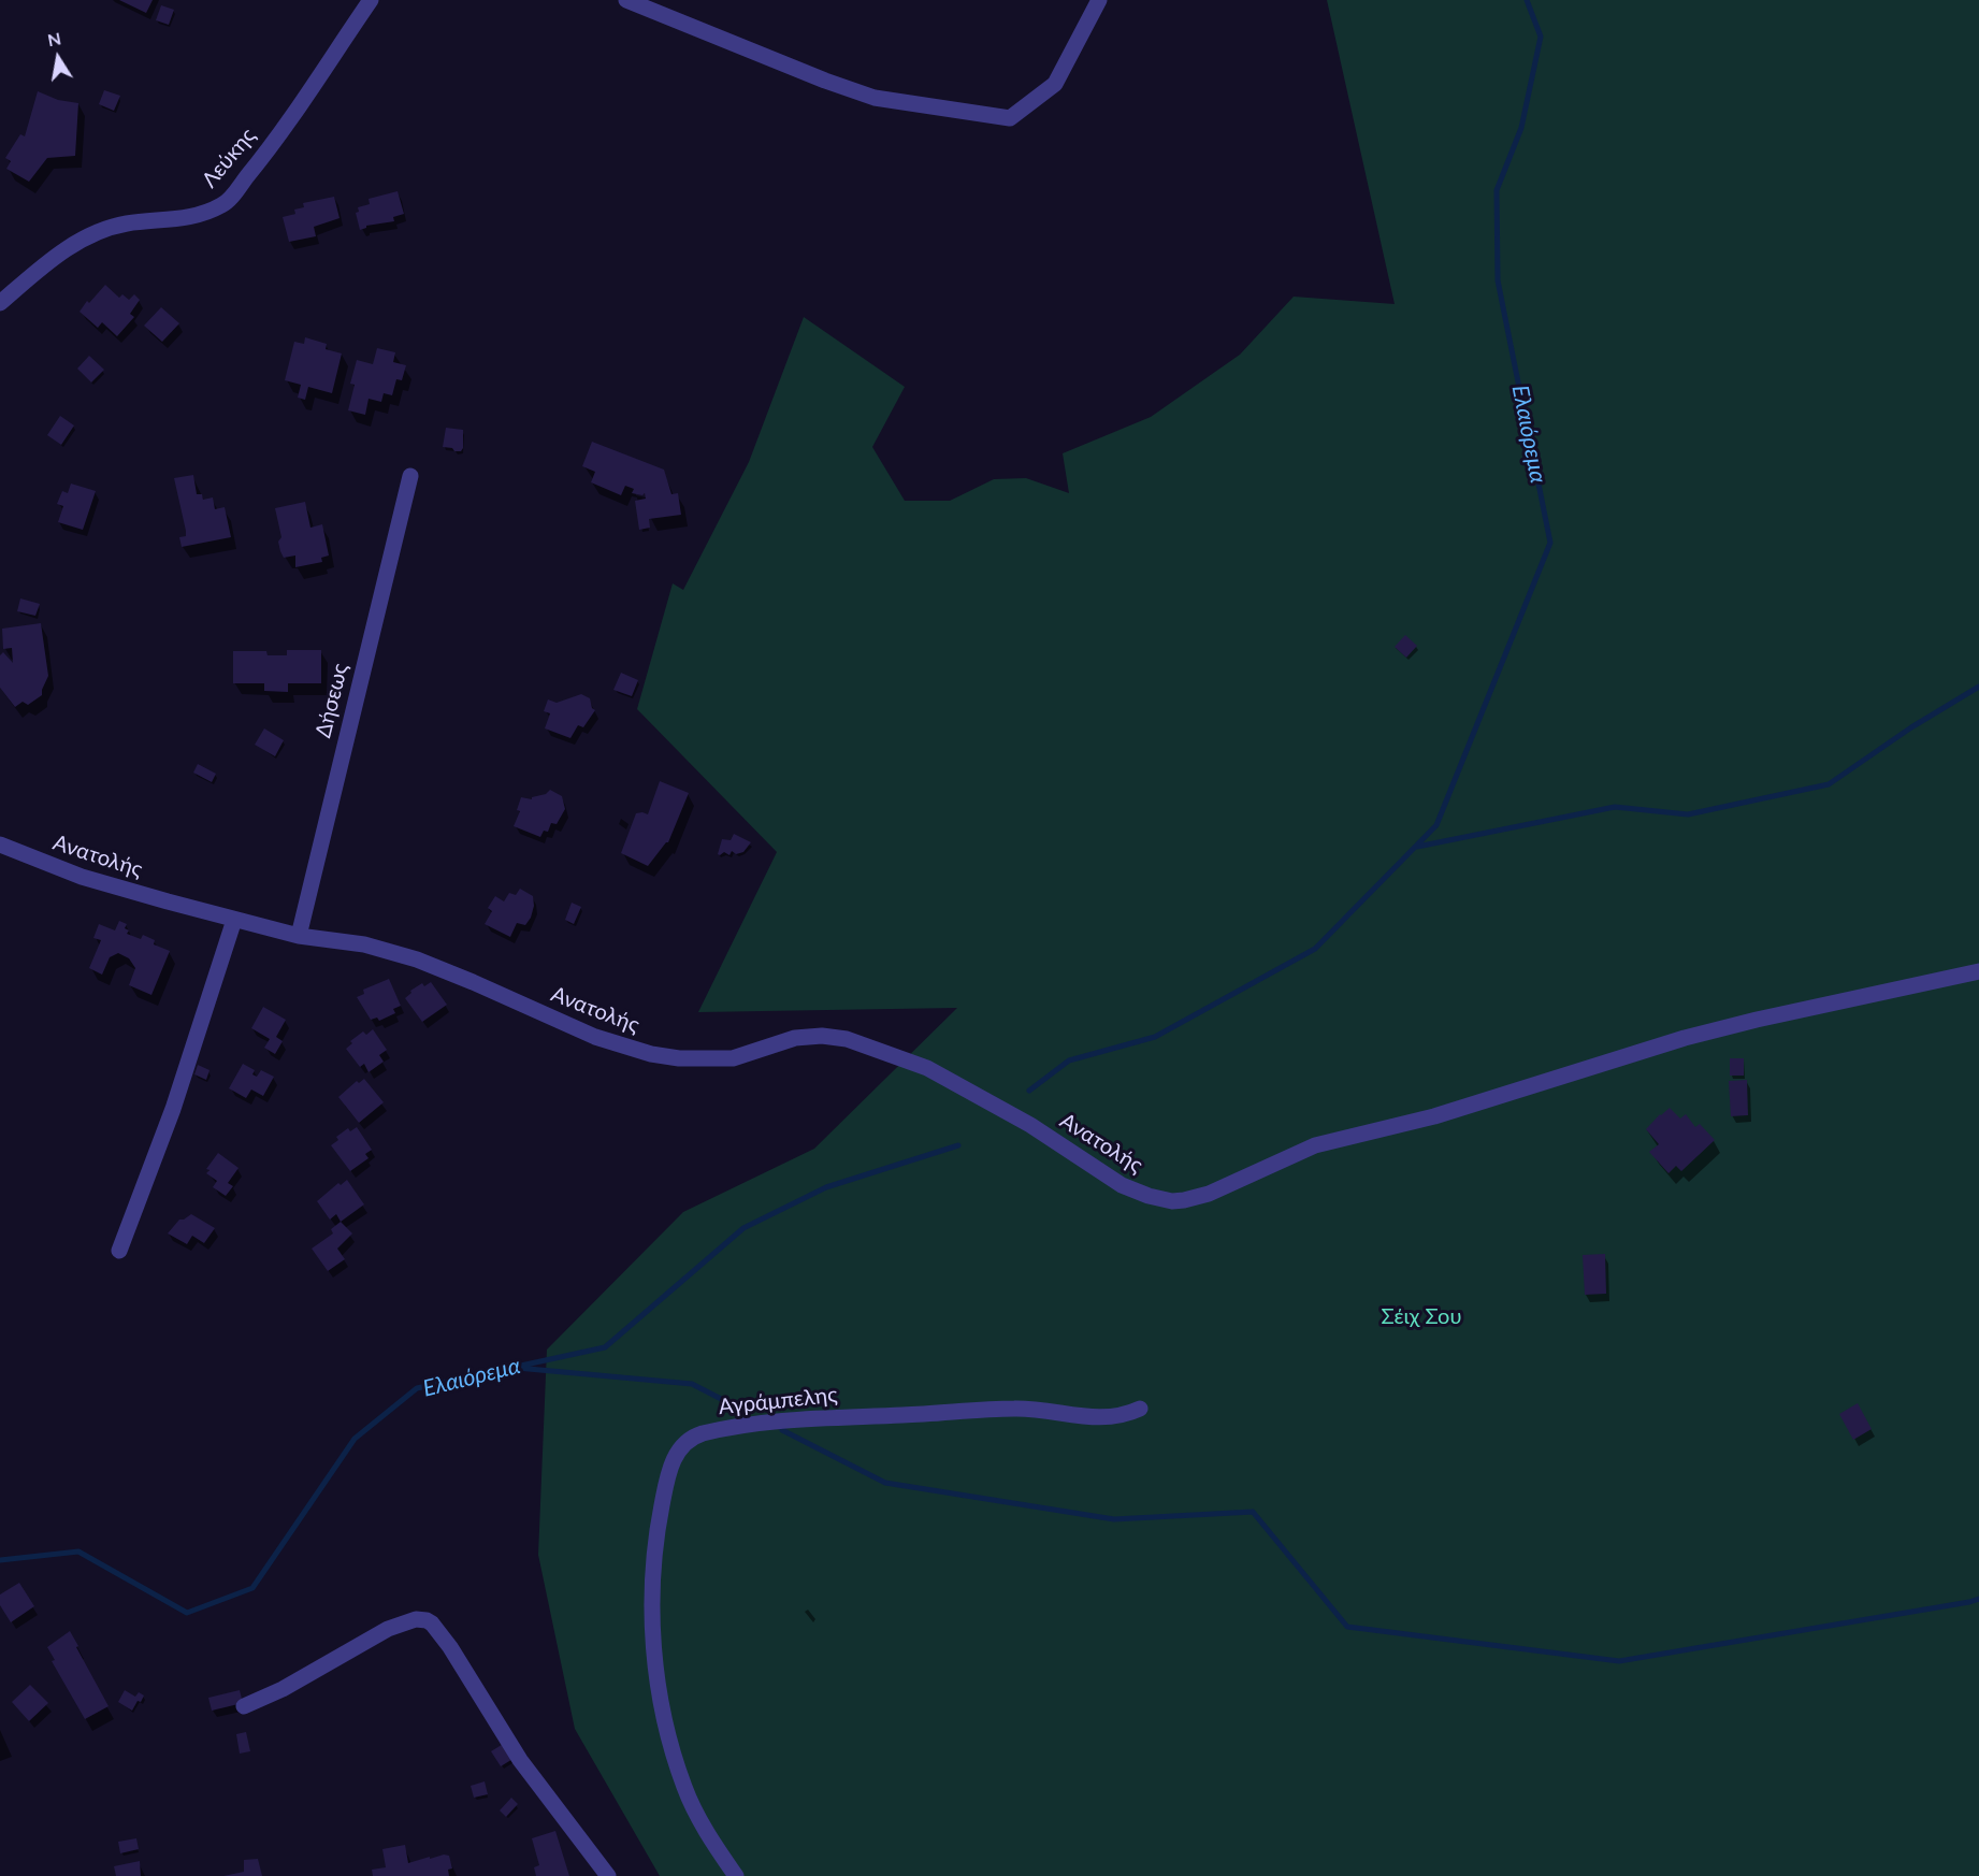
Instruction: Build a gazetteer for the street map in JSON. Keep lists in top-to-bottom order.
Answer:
{
  "streets": {
    "street": [
      "Λεύκης",
      "Δήσεως",
      "Ανατολής",
      "Αγράμπελης"
    ]
  },
  "crossings": [
    ["Δήσεως", "Ανατολής"]
  ],
  "water": ["Ελαιόρεμα"],
  "parks": ["Σέιχ Σου"],
  "north": "top"
}
